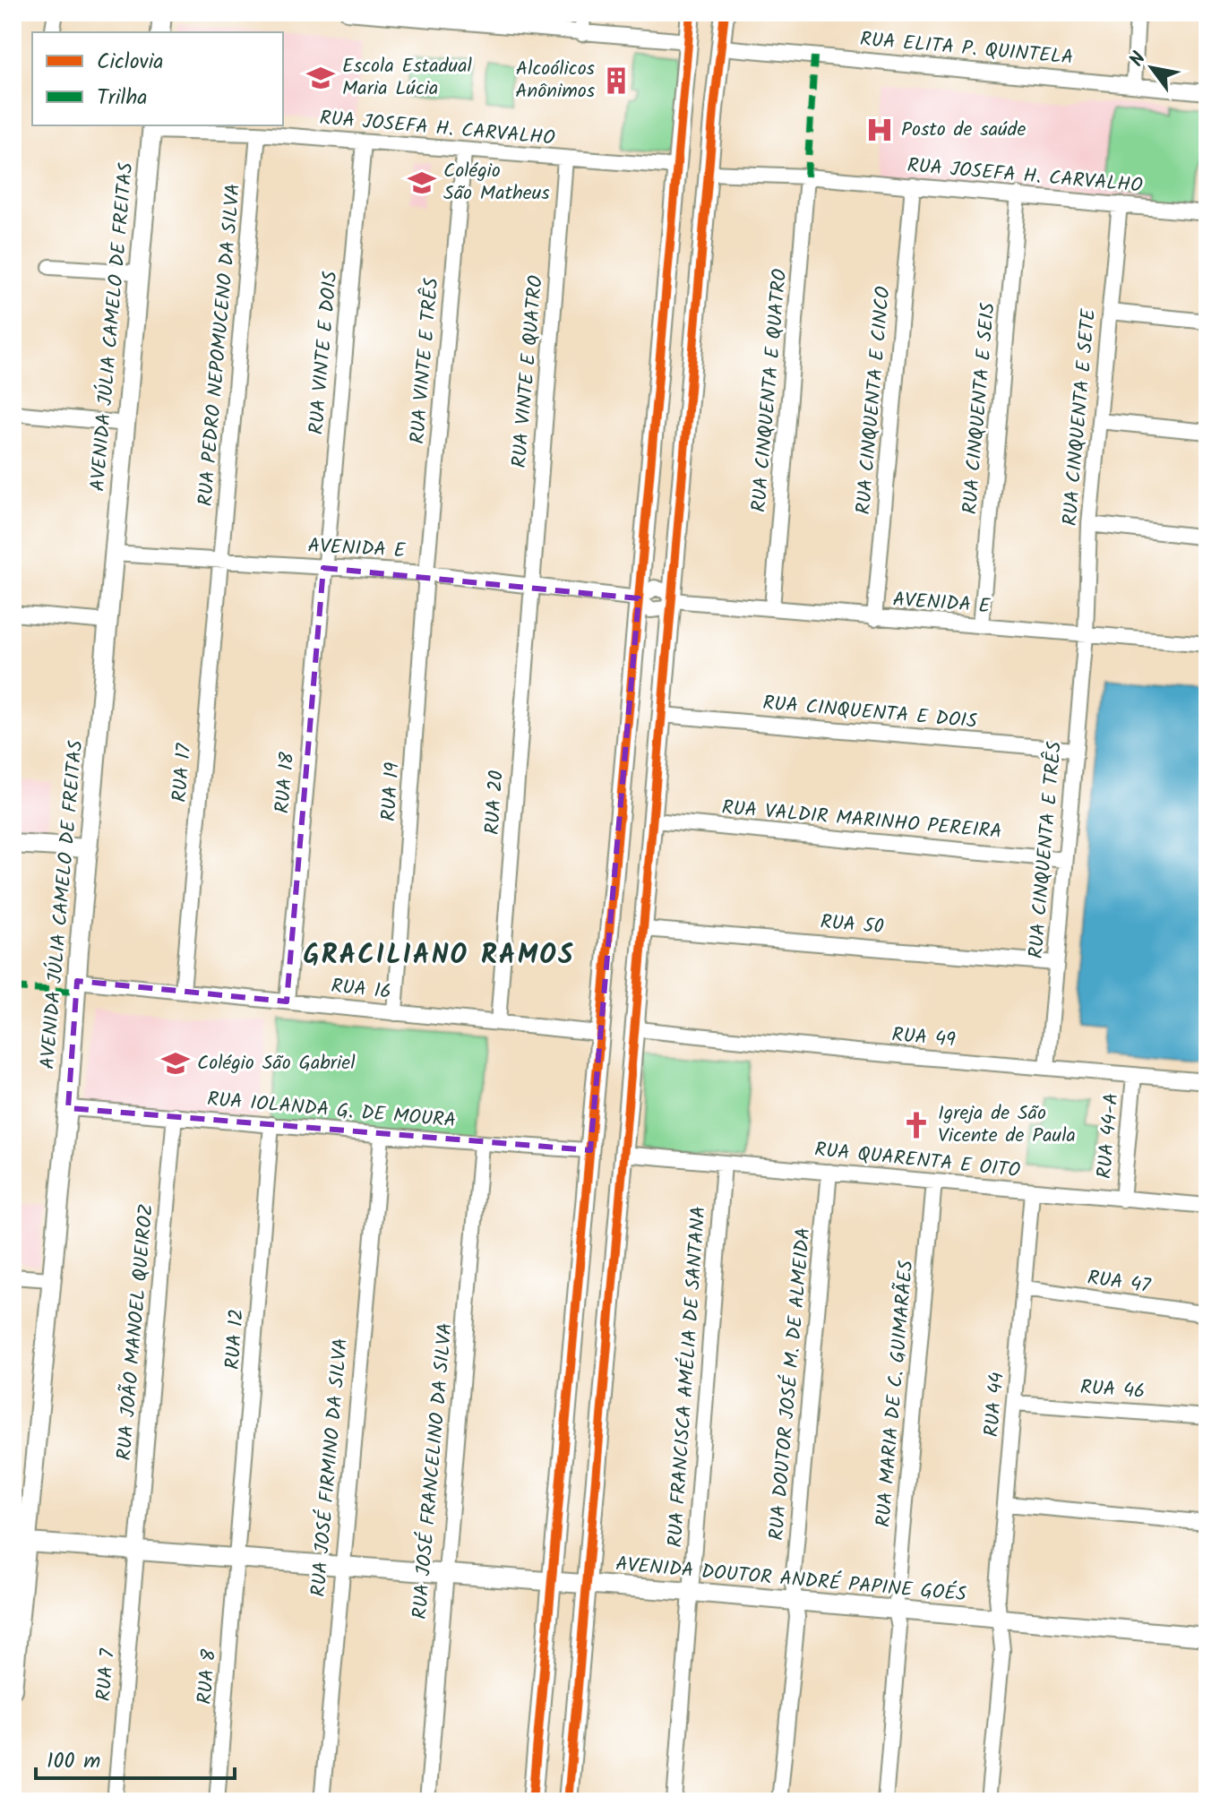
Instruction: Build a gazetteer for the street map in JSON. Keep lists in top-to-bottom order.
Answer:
{
  "streets": {
    "street": [
      "RUA ELITA P. QUINTELA",
      "RUA JOSEFA H. CARVALHO",
      "AVENIDA JÚLIA CAMELO DE FREITAS",
      "RUA PEDRO NEPOMUCENO DA SILVA",
      "RUA VINTE E DOIS",
      "RUA VINTE E TRÊS",
      "RUA VINTE E QUATRO",
      "RUA CINQUENTA E QUATRO",
      "RUA CINQUENTA E CINCO",
      "RUA CINQUENTA E SEIS",
      "RUA CINQUENTA E SETE",
      "AVENIDA E",
      "RUA CINQUENTA E DOIS",
      "RUA 17",
      "RUA 18",
      "RUA 19",
      "RUA 20",
      "RUA VALDIR MARINHO PEREIRA",
      "RUA CINQUENTA E TRÊS",
      "RUA 50",
      "RUA 16",
      "RUA 49",
      "RUA IOLANDA G. DE MOURA",
      "RUA 44-A",
      "RUA QUARENTA E OITO",
      "RUA 47",
      "RUA JOÃO MANOEL QUEIROZ",
      "RUA 12",
      "RUA FRANCISCA AMÉLIA DE SANTANA",
      "RUA DOUTOR JOSÉ M. DE ALMEIDA",
      "RUA 46",
      "RUA MARIA DE C. GUIMARÃES",
      "RUA 44",
      "RUA JOSÉ FIRMINO DA SILVA",
      "RUA JOSÉ FRANCELINO DA SILVA",
      "AVENIDA DOUTOR ANDRÉ PAPINE GOÉS",
      "RUA 7",
      "RUA 8"
    ]
  },
  "crossings": [
    ["RUA JOSEFA H. CARVALHO", "AVENIDA JÚLIA CAMELO DE FREITAS"],
    ["RUA JOSEFA H. CARVALHO", "RUA PEDRO NEPOMUCENO DA SILVA"],
    ["RUA JOSEFA H. CARVALHO", "RUA VINTE E DOIS"],
    ["RUA JOSEFA H. CARVALHO", "RUA VINTE E TRÊS"],
    ["RUA JOSEFA H. CARVALHO", "RUA VINTE E QUATRO"],
    ["RUA JOSEFA H. CARVALHO", "RUA CINQUENTA E QUATRO"],
    ["RUA JOSEFA H. CARVALHO", "RUA CINQUENTA E CINCO"],
    ["RUA JOSEFA H. CARVALHO", "RUA CINQUENTA E SEIS"],
    ["RUA JOSEFA H. CARVALHO", "RUA CINQUENTA E SETE"],
    ["AVENIDA JÚLIA CAMELO DE FREITAS", "AVENIDA E"],
    ["AVENIDA JÚLIA CAMELO DE FREITAS", "RUA 16"],
    ["AVENIDA JÚLIA CAMELO DE FREITAS", "RUA IOLANDA G. DE MOURA"],
    ["AVENIDA JÚLIA CAMELO DE FREITAS", "AVENIDA DOUTOR ANDRÉ PAPINE GOÉS"],
    ["RUA PEDRO NEPOMUCENO DA SILVA", "AVENIDA E"],
    ["RUA PEDRO NEPOMUCENO DA SILVA", "RUA 17"],
    ["RUA VINTE E DOIS", "AVENIDA E"],
    ["RUA VINTE E DOIS", "RUA 18"],
    ["RUA VINTE E TRÊS", "AVENIDA E"],
    ["RUA VINTE E TRÊS", "RUA 19"],
    ["RUA VINTE E QUATRO", "AVENIDA E"],
    ["RUA VINTE E QUATRO", "RUA 20"],
    ["RUA CINQUENTA E QUATRO", "AVENIDA E"],
    ["RUA CINQUENTA E CINCO", "AVENIDA E"],
    ["RUA CINQUENTA E SEIS", "AVENIDA E"],
    ["RUA CINQUENTA E SETE", "AVENIDA E"],
    ["RUA CINQUENTA E SETE", "RUA CINQUENTA E TRÊS"],
    ["AVENIDA E", "RUA 17"],
    ["AVENIDA E", "RUA 18"],
    ["AVENIDA E", "RUA 19"],
    ["AVENIDA E", "RUA 20"],
    ["AVENIDA E", "RUA CINQUENTA E TRÊS"],
    ["RUA CINQUENTA E DOIS", "RUA CINQUENTA E TRÊS"],
    ["RUA 17", "RUA 16"],
    ["RUA 18", "RUA 16"],
    ["RUA 19", "RUA 16"],
    ["RUA 20", "RUA 16"],
    ["RUA VALDIR MARINHO PEREIRA", "RUA CINQUENTA E TRÊS"],
    ["RUA CINQUENTA E TRÊS", "RUA 50"],
    ["RUA CINQUENTA E TRÊS", "RUA 49"],
    ["RUA 49", "RUA 44-A"],
    ["RUA IOLANDA G. DE MOURA", "RUA JOÃO MANOEL QUEIROZ"],
    ["RUA IOLANDA G. DE MOURA", "RUA 12"],
    ["RUA IOLANDA G. DE MOURA", "RUA JOSÉ FIRMINO DA SILVA"],
    ["RUA IOLANDA G. DE MOURA", "RUA JOSÉ FRANCELINO DA SILVA"],
    ["RUA 44-A", "RUA QUARENTA E OITO"],
    ["RUA QUARENTA E OITO", "RUA FRANCISCA AMÉLIA DE SANTANA"],
    ["RUA QUARENTA E OITO", "RUA DOUTOR JOSÉ M. DE ALMEIDA"],
    ["RUA QUARENTA E OITO", "RUA MARIA DE C. GUIMARÃES"],
    ["RUA QUARENTA E OITO", "RUA 44"],
    ["RUA 47", "RUA 44"],
    ["RUA JOÃO MANOEL QUEIROZ", "AVENIDA DOUTOR ANDRÉ PAPINE GOÉS"],
    ["RUA JOÃO MANOEL QUEIROZ", "RUA 7"],
    ["RUA 12", "AVENIDA DOUTOR ANDRÉ PAPINE GOÉS"],
    ["RUA 12", "RUA 8"],
    ["RUA FRANCISCA AMÉLIA DE SANTANA", "AVENIDA DOUTOR ANDRÉ PAPINE GOÉS"],
    ["RUA DOUTOR JOSÉ M. DE ALMEIDA", "AVENIDA DOUTOR ANDRÉ PAPINE GOÉS"],
    ["RUA 46", "RUA 44"],
    ["RUA MARIA DE C. GUIMARÃES", "AVENIDA DOUTOR ANDRÉ PAPINE GOÉS"],
    ["RUA 44", "AVENIDA DOUTOR ANDRÉ PAPINE GOÉS"],
    ["RUA JOSÉ FIRMINO DA SILVA", "AVENIDA DOUTOR ANDRÉ PAPINE GOÉS"],
    ["RUA JOSÉ FRANCELINO DA SILVA", "AVENIDA DOUTOR ANDRÉ PAPINE GOÉS"],
    ["AVENIDA DOUTOR ANDRÉ PAPINE GOÉS", "RUA 7"],
    ["AVENIDA DOUTOR ANDRÉ PAPINE GOÉS", "RUA 8"]
  ],
  "districts": ["GRACILIANO RAMOS"],
  "places": {
    "school or university": ["Escola Estadual Maria Lúcia", "Colégio São Matheus", "Colégio São Gabriel"],
    "building": ["Alcoólicos Anônimos"],
    "hospital": ["Posto de saúde"],
    "church": ["Igreja de São Vicente de Paula"]
  },
  "legend": ["Ciclovia", "Trilha"],
  "scale_bar": "100 m",
  "north": "top left"
}
